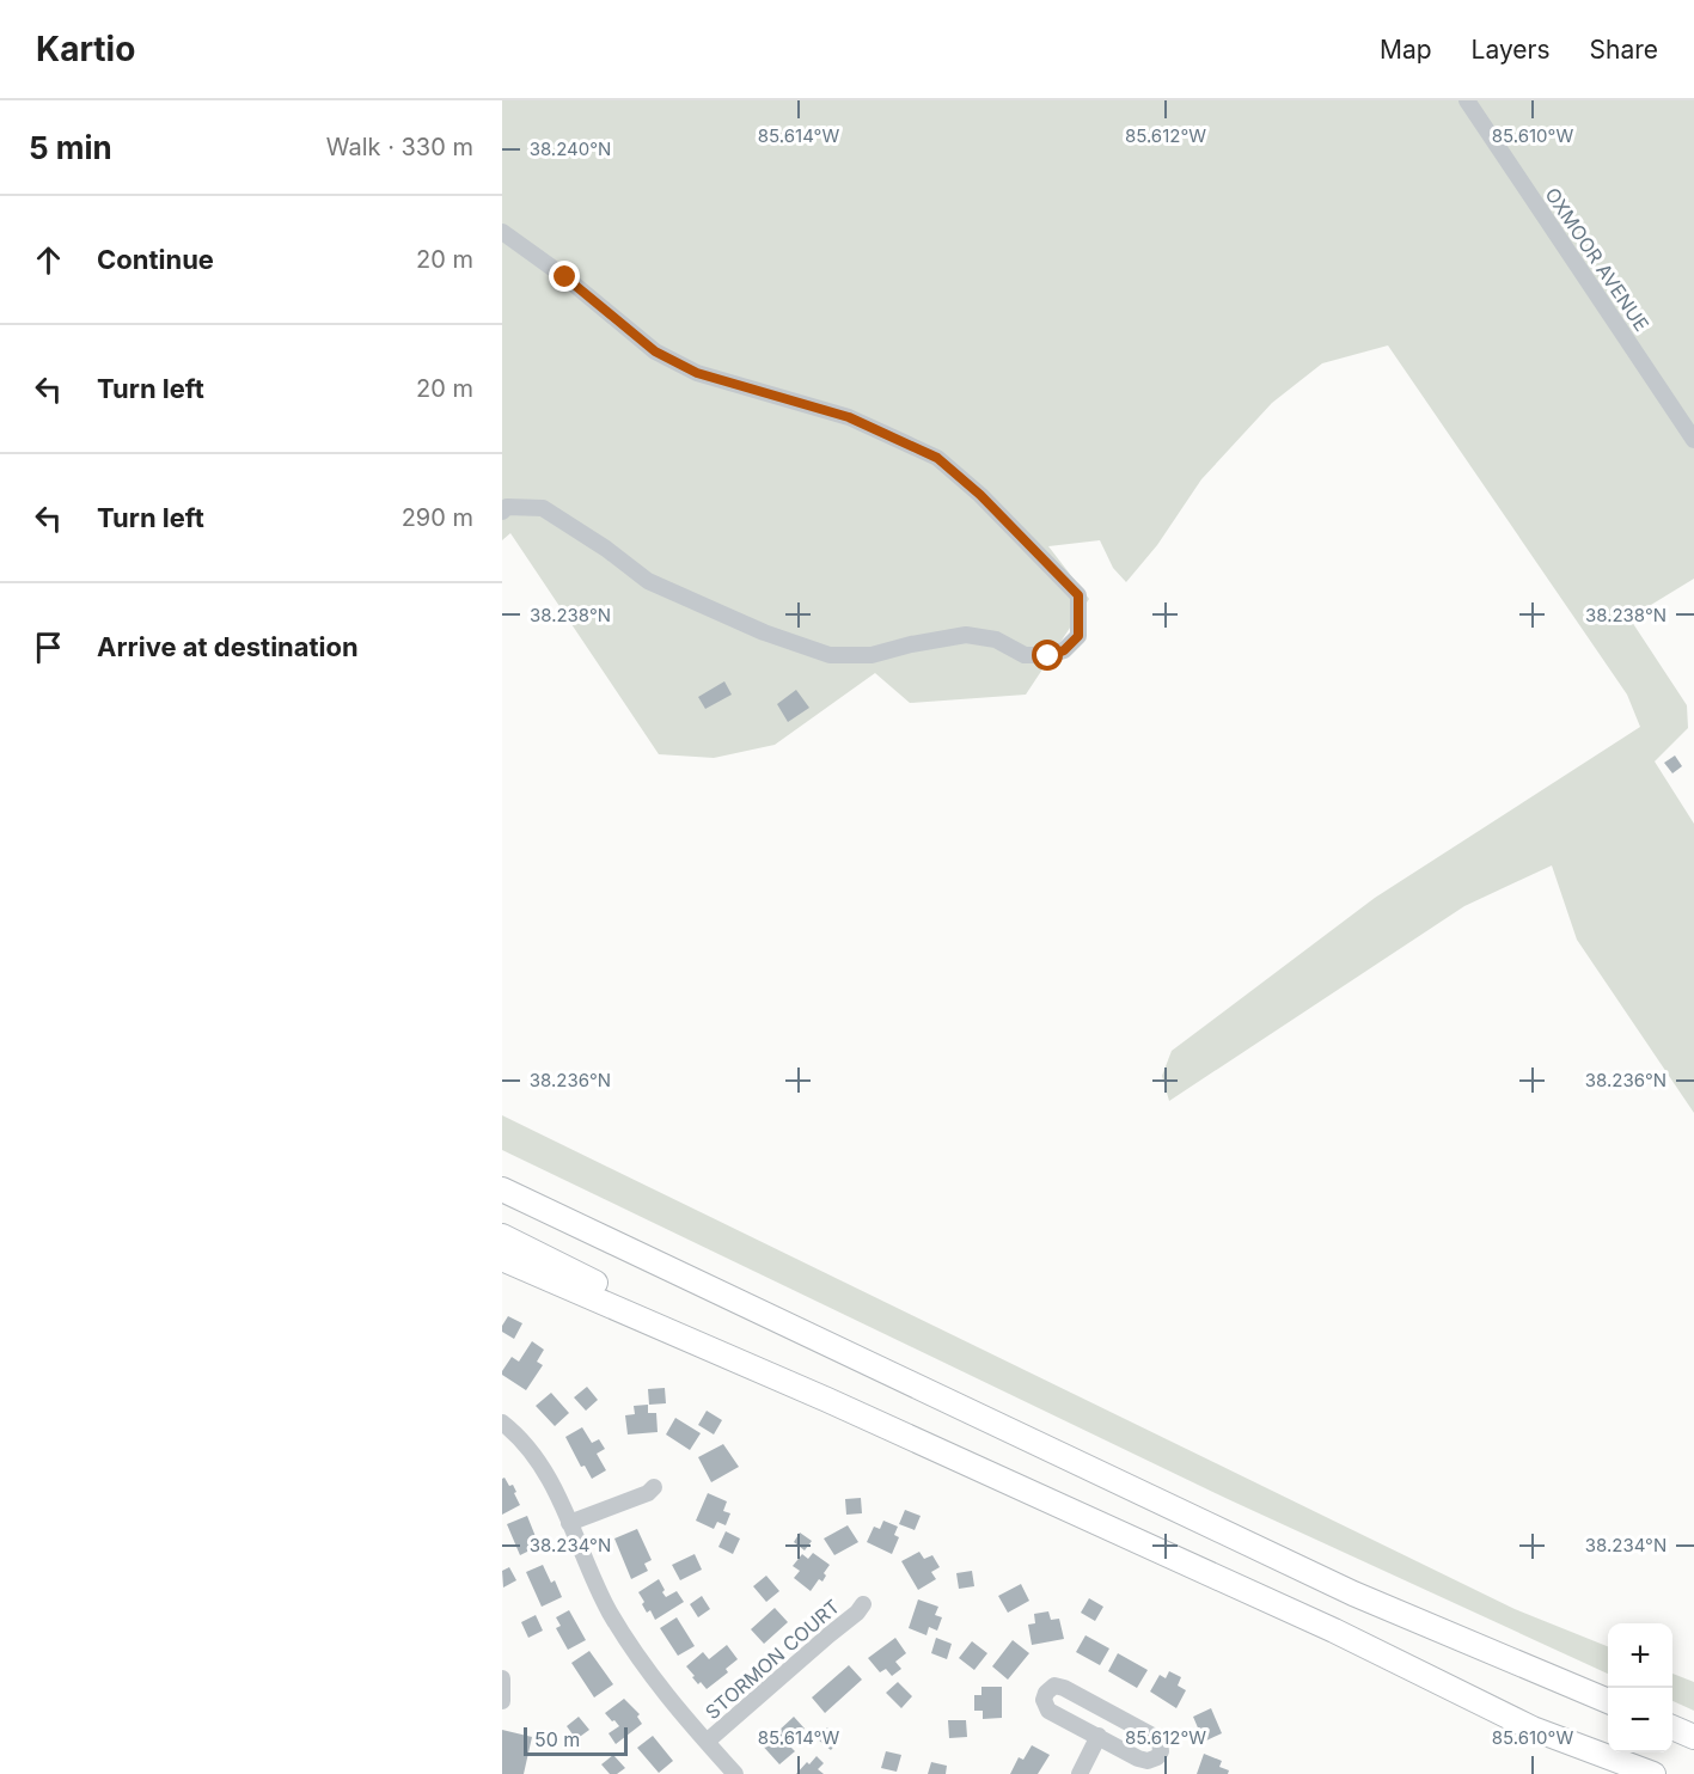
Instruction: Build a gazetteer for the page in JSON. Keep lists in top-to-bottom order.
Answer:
{
  "streets": {
    "street": ["OXMOOR AVENUE", "STORMON COURT"]
  },
  "scale_bar": "50 m",
  "page": {
    "header": "Kartio",
    "nav": ["Map", "Layers", "Share"],
    "heading": ["5 min", "Walk · 330 m"],
    "list": [
      ["Continue", "20 m"],
      ["Turn left", "20 m"],
      ["Turn left", "290 m"],
      "Arrive at destination"
    ],
    "map_buttons": ["+", "−"],
    "scale": "50 m"
  },
  "coordinates": [
    "85.614°W",
    "85.612°W",
    "85.610°W",
    "38.240°N",
    "38.238°N",
    "38.236°N",
    "38.234°N"
  ]
}
